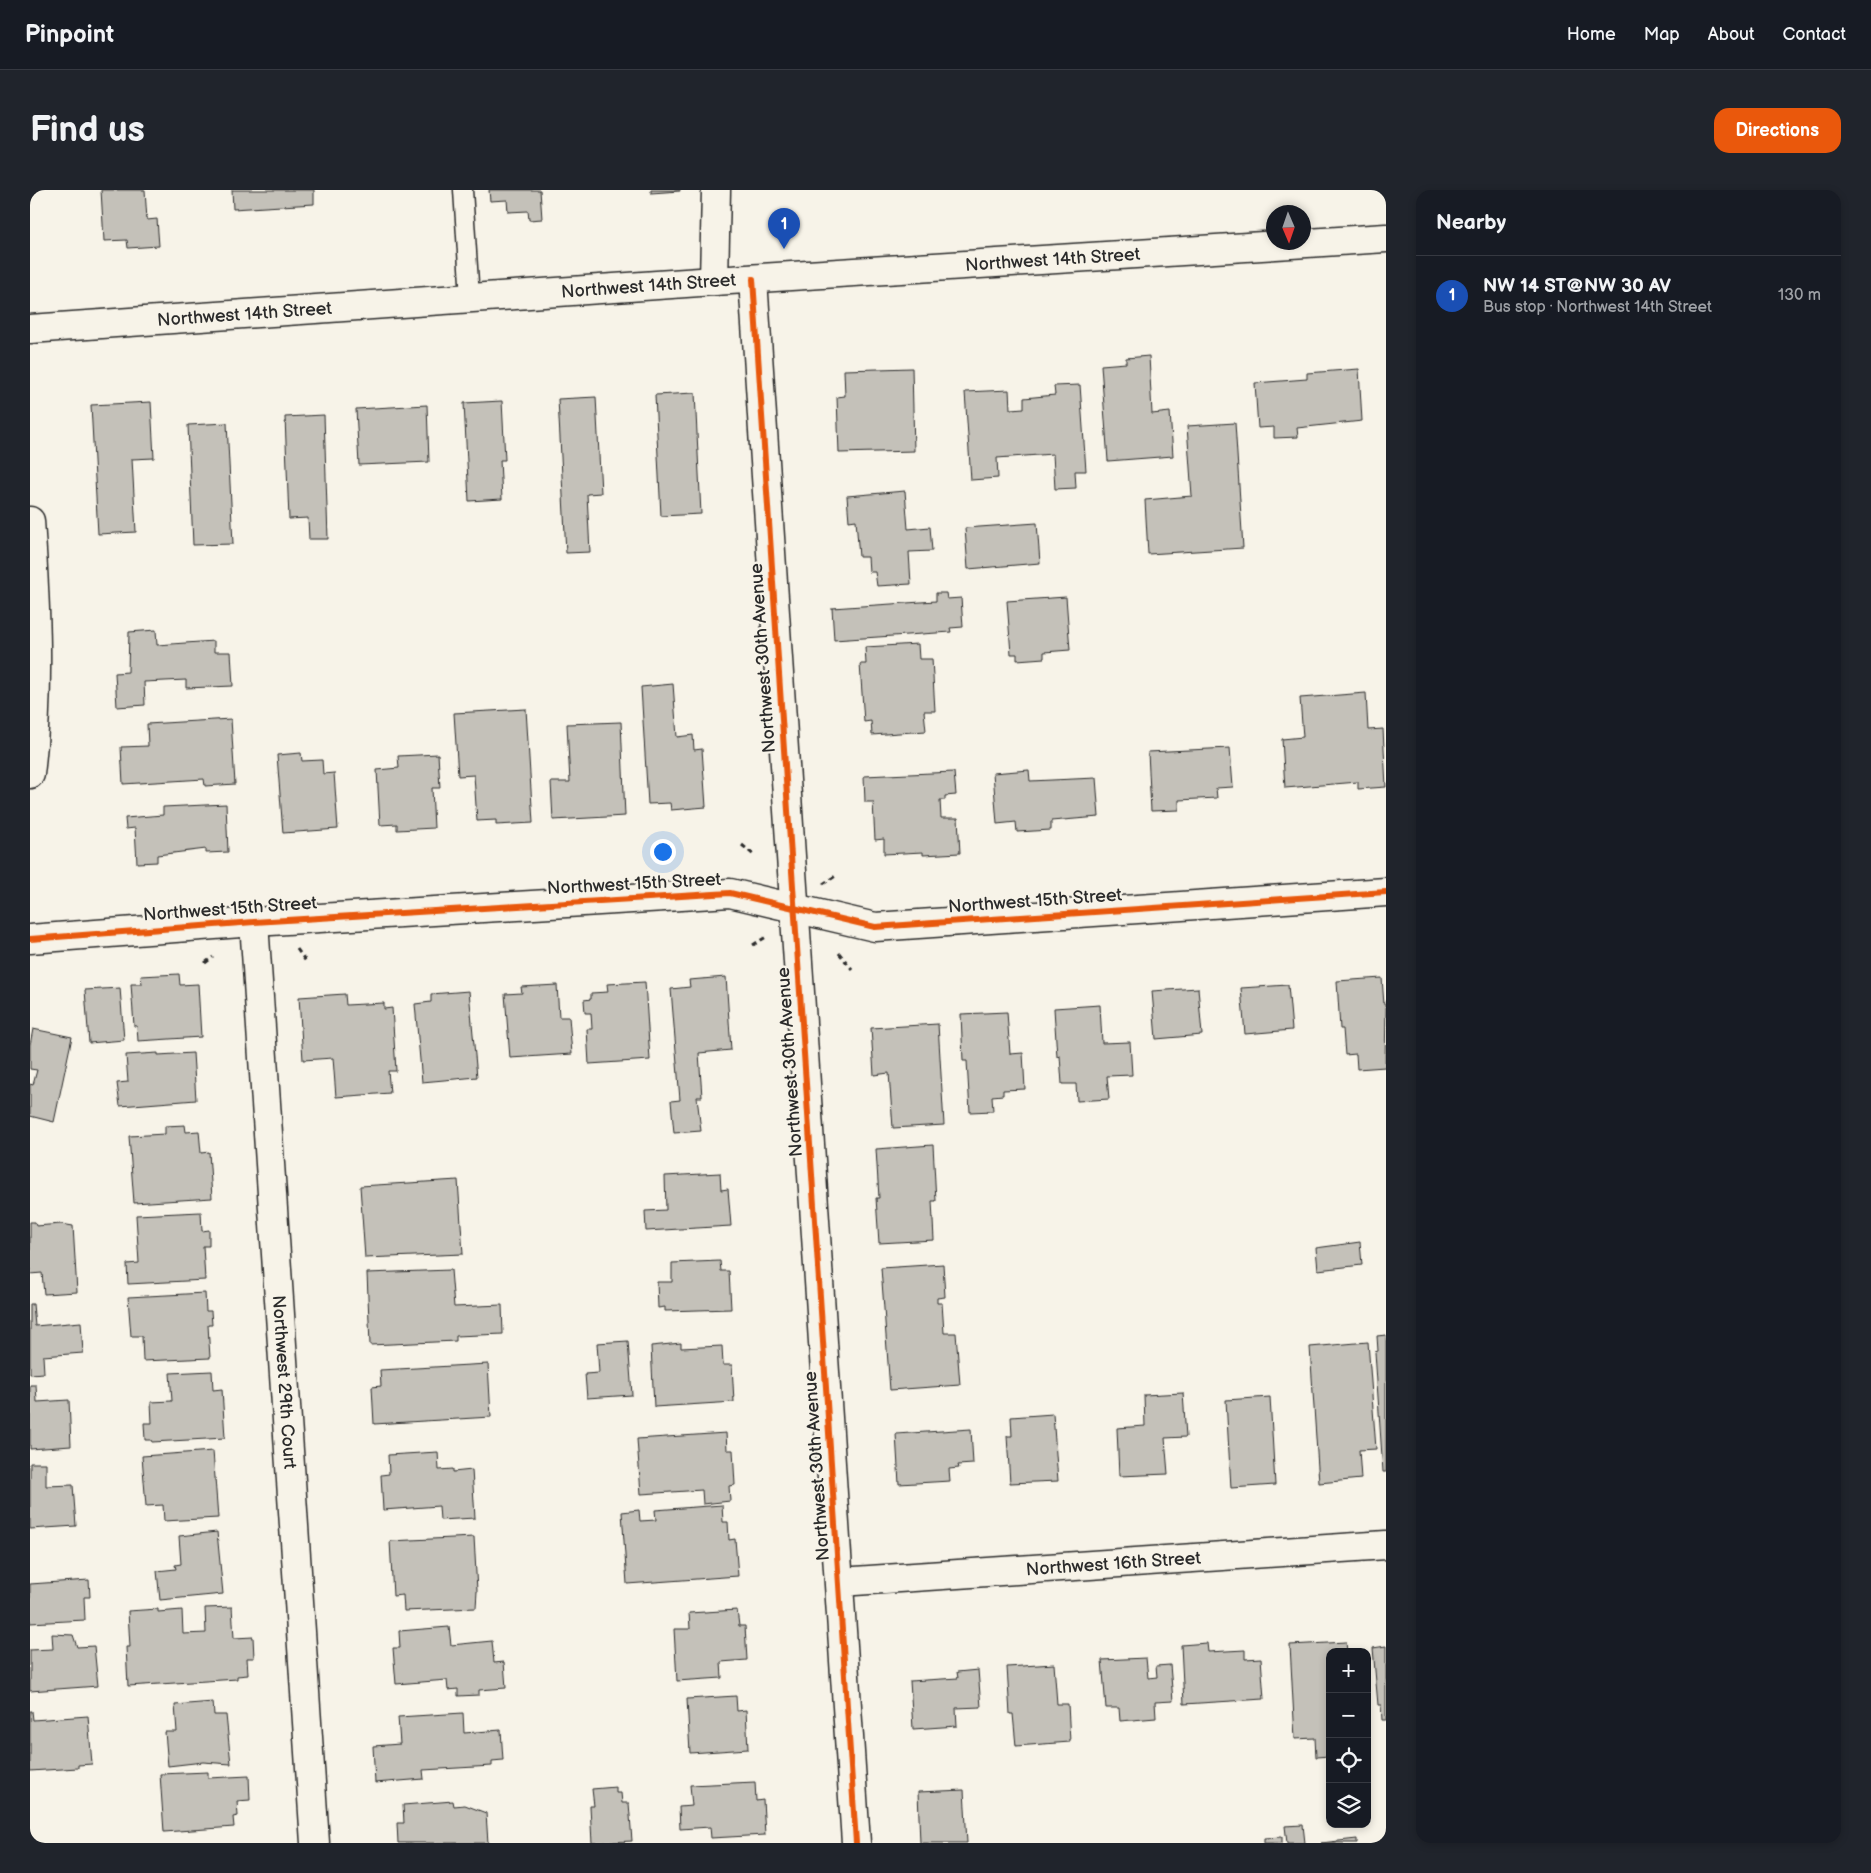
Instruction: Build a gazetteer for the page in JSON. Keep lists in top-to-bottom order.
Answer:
{
  "streets": {
    "street": [
      "Northwest 14th Street",
      "Northwest 30th Avenue",
      "Northwest 15th Street",
      "Northwest 29th Court",
      "Northwest 16th Street"
    ]
  },
  "crossings": [
    ["Northwest 14th Street", "Northwest 30th Avenue"],
    ["Northwest 30th Avenue", "Northwest 15th Street"],
    ["Northwest 30th Avenue", "Northwest 16th Street"],
    ["Northwest 15th Street", "Northwest 29th Court"]
  ],
  "north": "bottom",
  "page": {
    "header": "Pinpoint",
    "nav": [
      "Home",
      "Map",
      "About",
      "Contact"
    ],
    "buttons": "Directions",
    "title": "Find us",
    "heading": "Nearby",
    "pins": "1",
    "list": [
      {
        "mark": "1",
        "name": "NW 14 ST@NW 30 AV",
        "note": "Bus stop · Northwest 14th Street",
        "value": "130 m"
      }
    ],
    "map_buttons": ["+", "−"]
  }
}
